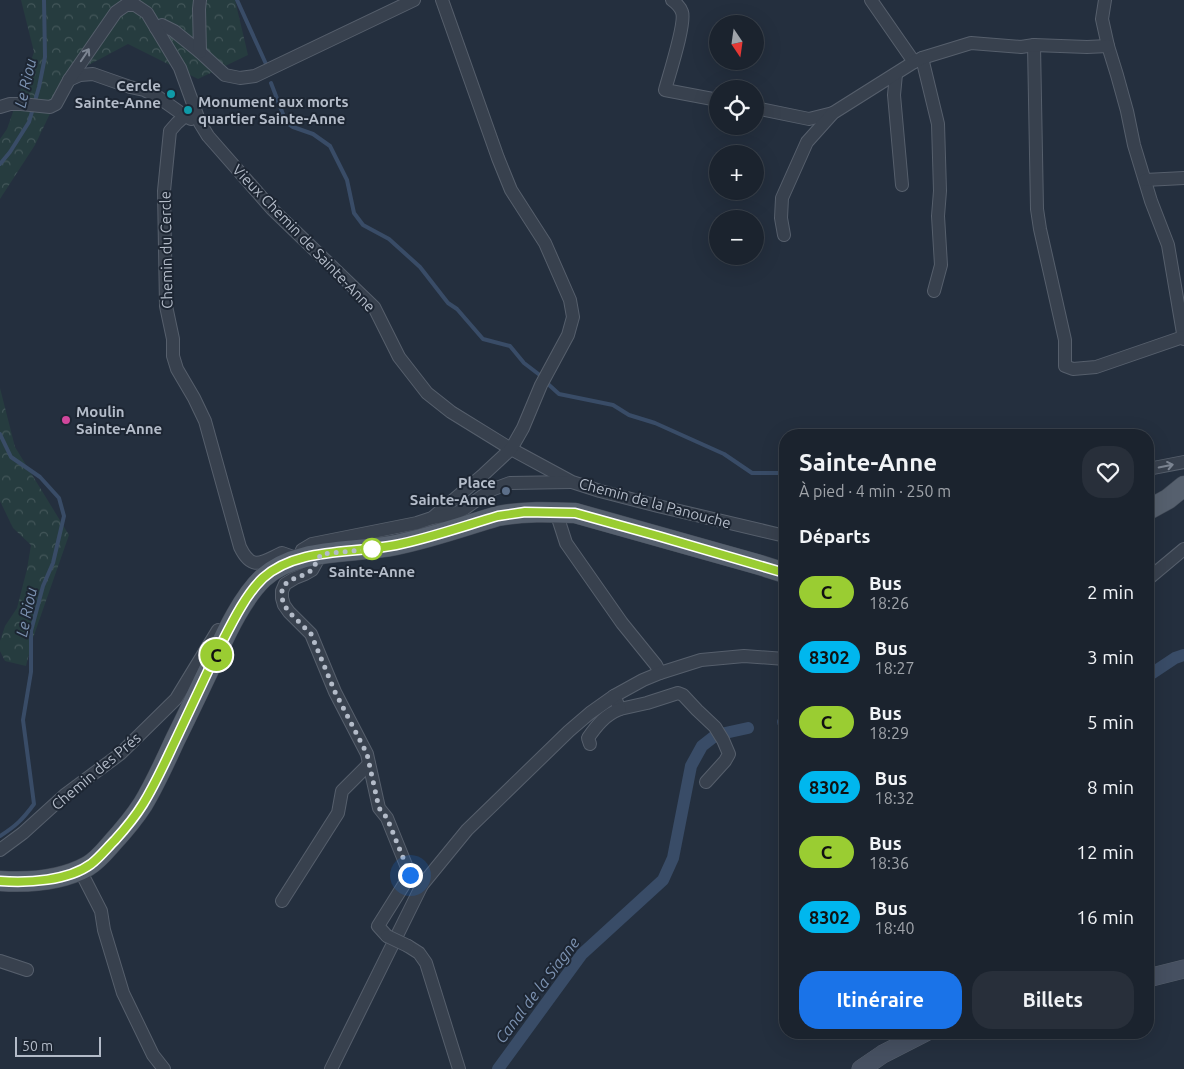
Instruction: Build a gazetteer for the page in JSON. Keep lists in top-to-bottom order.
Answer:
{
  "streets": {
    "street": [
      "Vieux Chemin de Sainte-Anne",
      "Chemin du Cercle",
      "Chemin de la Panouche",
      "Chemin des Prés"
    ]
  },
  "crossings": [
    ["Vieux Chemin de Sainte-Anne", "Chemin de la Panouche"]
  ],
  "water": ["Le Riou", "Canal de la Siagne"],
  "places": [
    "Cercle Sainte-Anne",
    "Monument aux morts quartier Sainte-Anne",
    "Moulin Sainte-Anne",
    "Place Sainte-Anne",
    "Sainte-Anne"
  ],
  "lines": ["bus line C"],
  "scale_bar": "50 m",
  "north": "bottom",
  "page": {
    "on_map": "C",
    "map_buttons": ["+", "−"],
    "heading": [
      ["Sainte-Anne", "À pied · 4 min · 250 m"],
      "Départs"
    ],
    "list": [
      {
        "mark": "C",
        "name": "Bus",
        "note": "18:26",
        "value": "2 min"
      },
      {
        "mark": "8302",
        "name": "Bus",
        "note": "18:27",
        "value": "3 min"
      },
      {
        "mark": "C",
        "name": "Bus",
        "note": "18:29",
        "value": "5 min"
      },
      {
        "mark": "8302",
        "name": "Bus",
        "note": "18:32",
        "value": "8 min"
      },
      {
        "mark": "C",
        "name": "Bus",
        "note": "18:36",
        "value": "12 min"
      },
      {
        "mark": "8302",
        "name": "Bus",
        "note": "18:40",
        "value": "16 min"
      }
    ],
    "buttons": ["Itinéraire", "Billets"],
    "scale": "50 m"
  }
}
